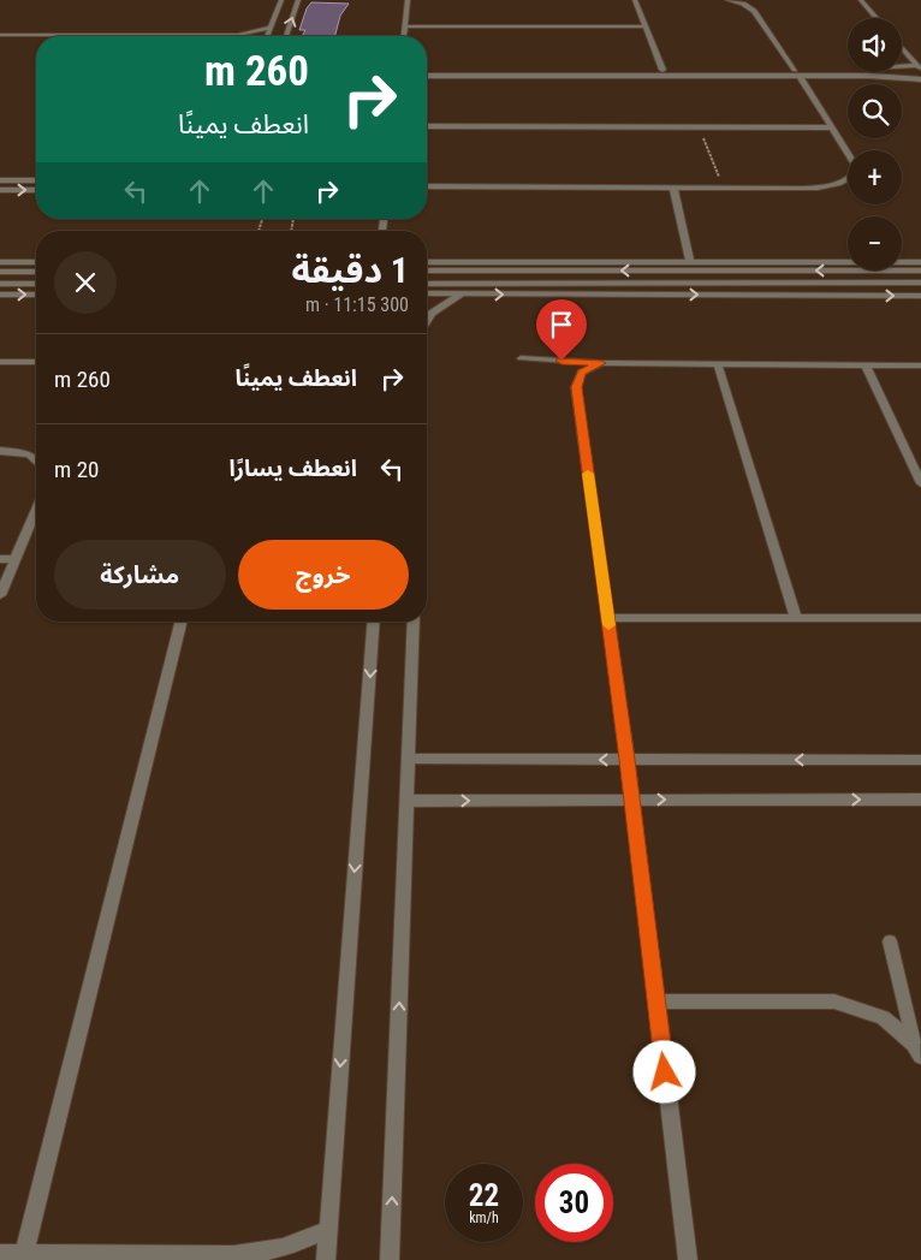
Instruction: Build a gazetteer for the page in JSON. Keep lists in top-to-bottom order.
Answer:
{
  "page": {
    "map_buttons": ["+", "−"],
    "turn": ["260 m", "انعطف يمينًا"],
    "heading": ["1 دقيقة", "300 m · 11:15"],
    "list": [
      {
        "name": "انعطف يمينًا",
        "value": "260 m"
      },
      {
        "name": "انعطف يسارًا",
        "value": "20 m"
      }
    ],
    "buttons": ["خروج", "مشاركة"],
    "speed": "22 km/h",
    "limit": "30"
  }
}
